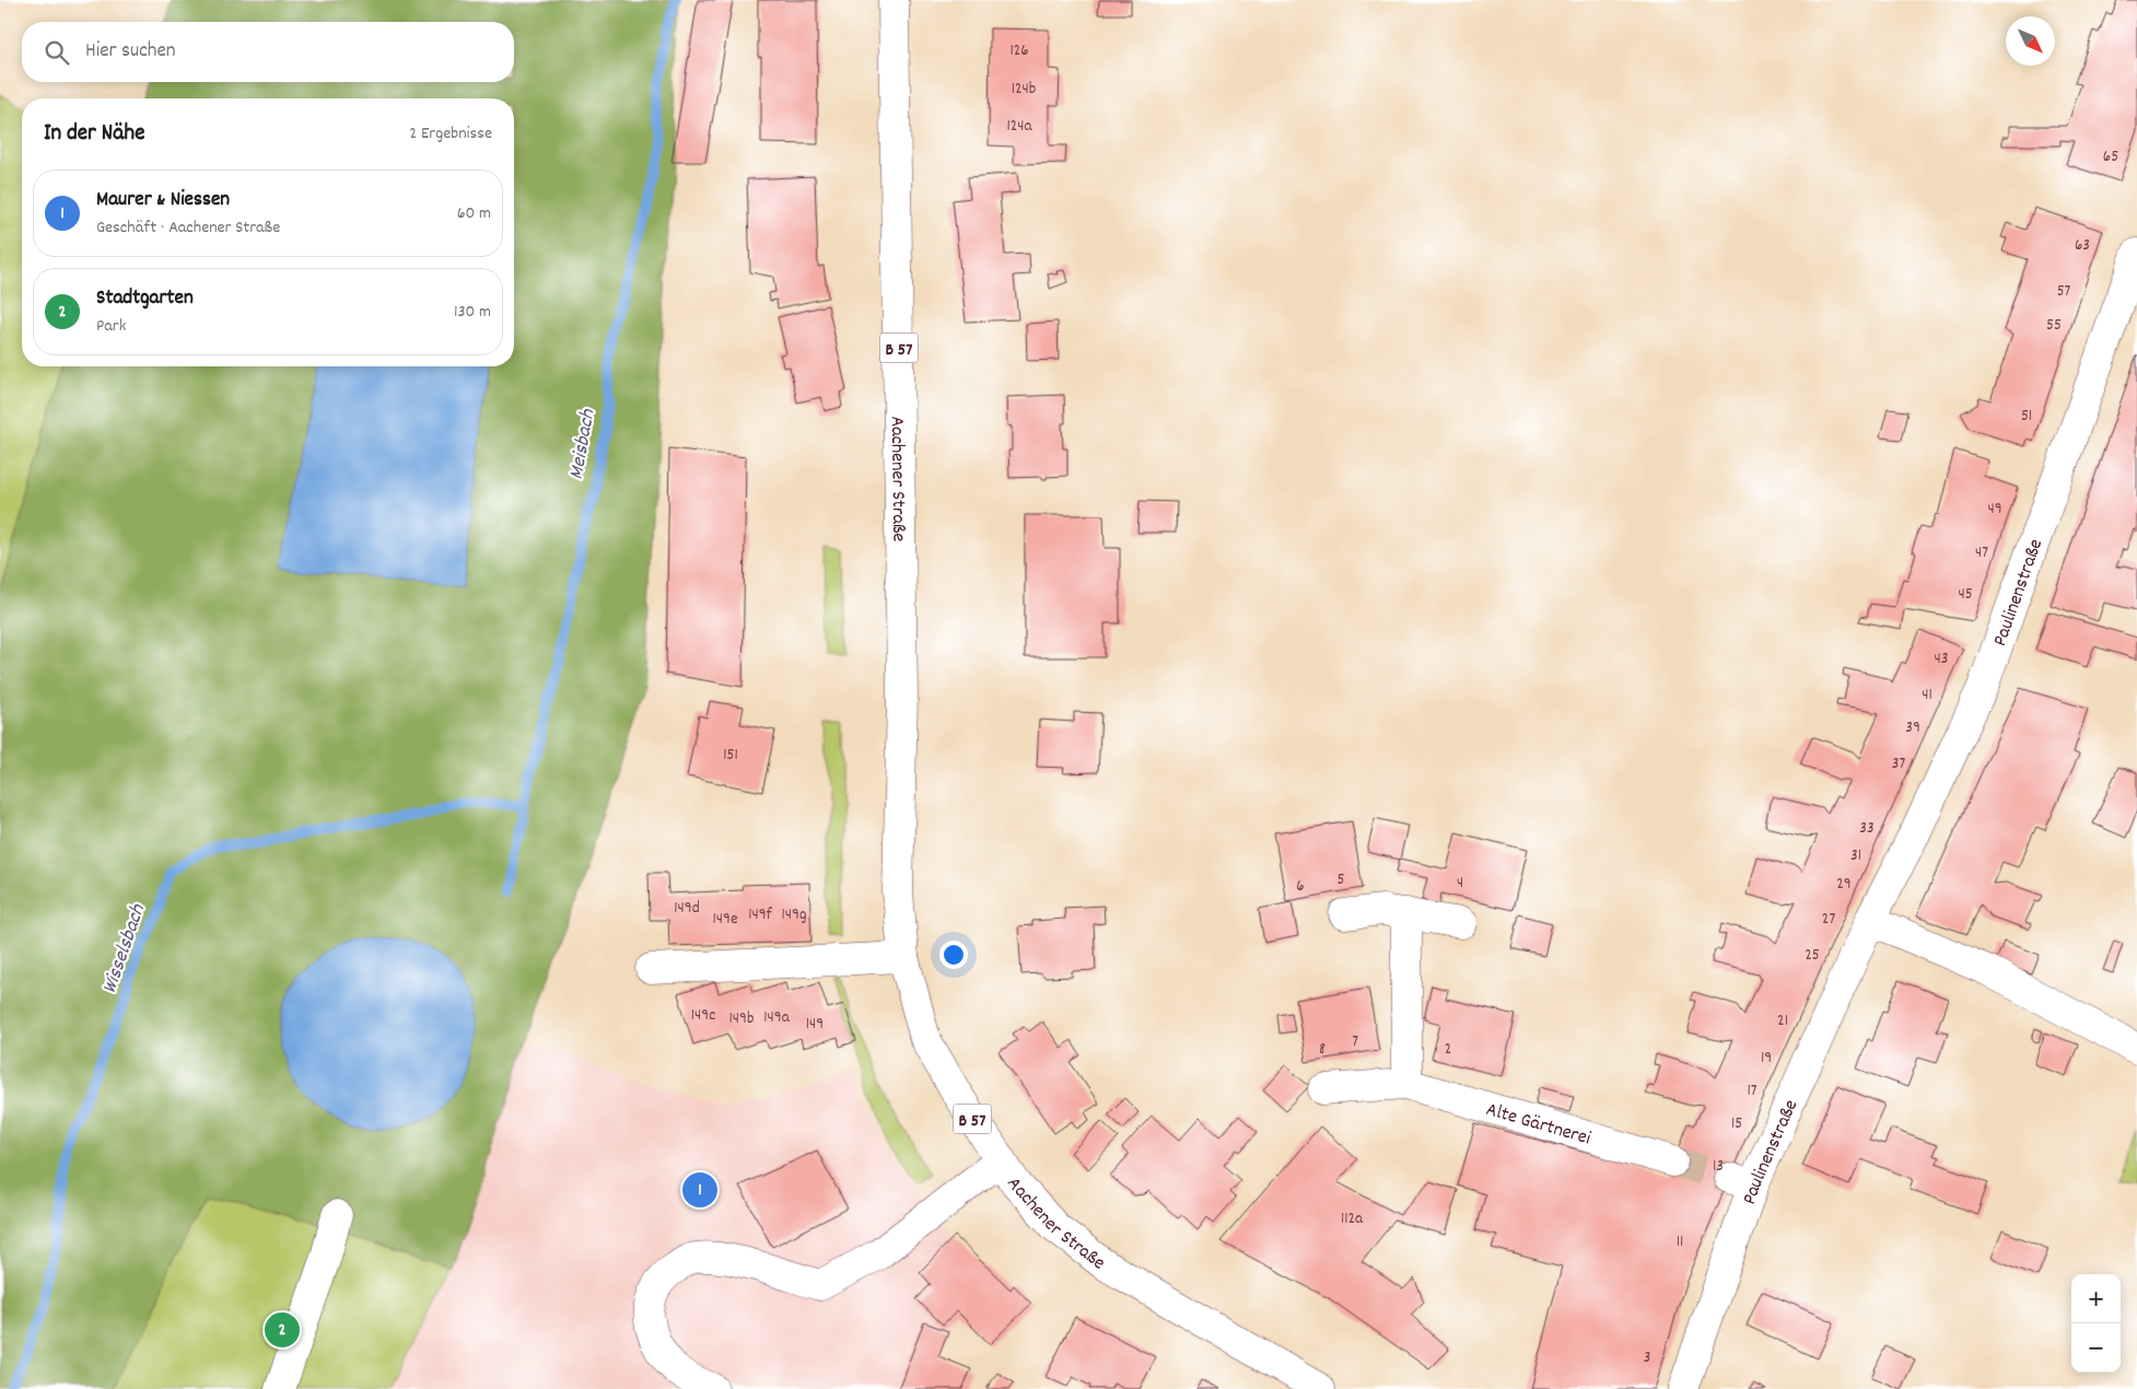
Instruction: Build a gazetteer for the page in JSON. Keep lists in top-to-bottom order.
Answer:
{
  "streets": {
    "street": [
      "B 57",
      "Aachener Straße",
      "Paulinenstraße",
      "Alte Gärtnerei"
    ]
  },
  "water": ["Meisbach", "Wisselsbach"],
  "house_numbers": [
    "126",
    "124b",
    "124a",
    "65",
    "63",
    "57",
    "55",
    "51",
    "49",
    "47",
    "45",
    "43",
    "41",
    "39",
    "151",
    "37",
    "33",
    "31",
    "5",
    "4",
    "29",
    "6",
    "149d",
    "149f",
    "149g",
    "149e",
    "27",
    "25",
    "149c",
    "149a",
    "149b",
    "21",
    "149",
    "7",
    "8",
    "2",
    "19",
    "17",
    "15",
    "13",
    "112a",
    "11",
    "3"
  ],
  "north": "bottom right",
  "page": {
    "search": "Hier suchen",
    "heading": ["In der Nähe", "2 Ergebnisse"],
    "list": [
      {
        "mark": "1",
        "name": "Maurer & Niessen",
        "note": "Geschäft · Aachener Straße",
        "value": "60 m"
      },
      {
        "mark": "2",
        "name": "Stadtgarten",
        "note": "Park",
        "value": "130 m"
      }
    ],
    "pins": ["1", "2"],
    "map_buttons": ["+", "−"]
  }
}
